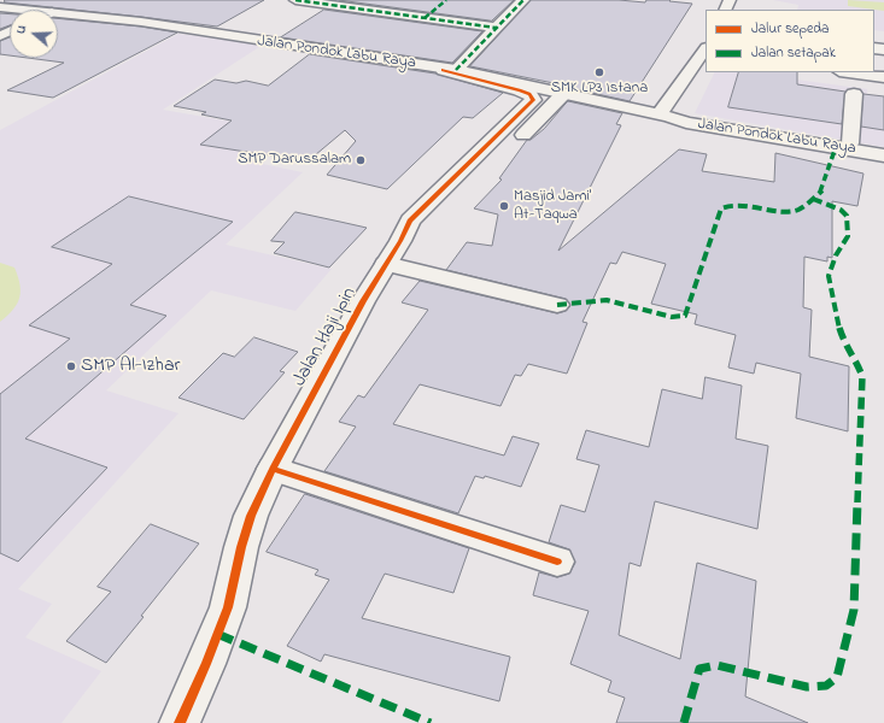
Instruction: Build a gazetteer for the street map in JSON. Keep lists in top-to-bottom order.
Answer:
{
  "streets": {
    "street": ["Jalan Pondok Labu Raya", "Jalan Haji Ipin"]
  },
  "crossings": [
    ["Jalan Pondok Labu Raya", "Jalan Haji Ipin"]
  ],
  "places": [
    "SMK LP3 Istana",
    "SMP Darussalam",
    "Masjid Jami' At-Taqwa",
    "SMP Al-Izhar"
  ],
  "legend": ["Jalur sepeda", "Jalan setapak"],
  "north": "left"
}
